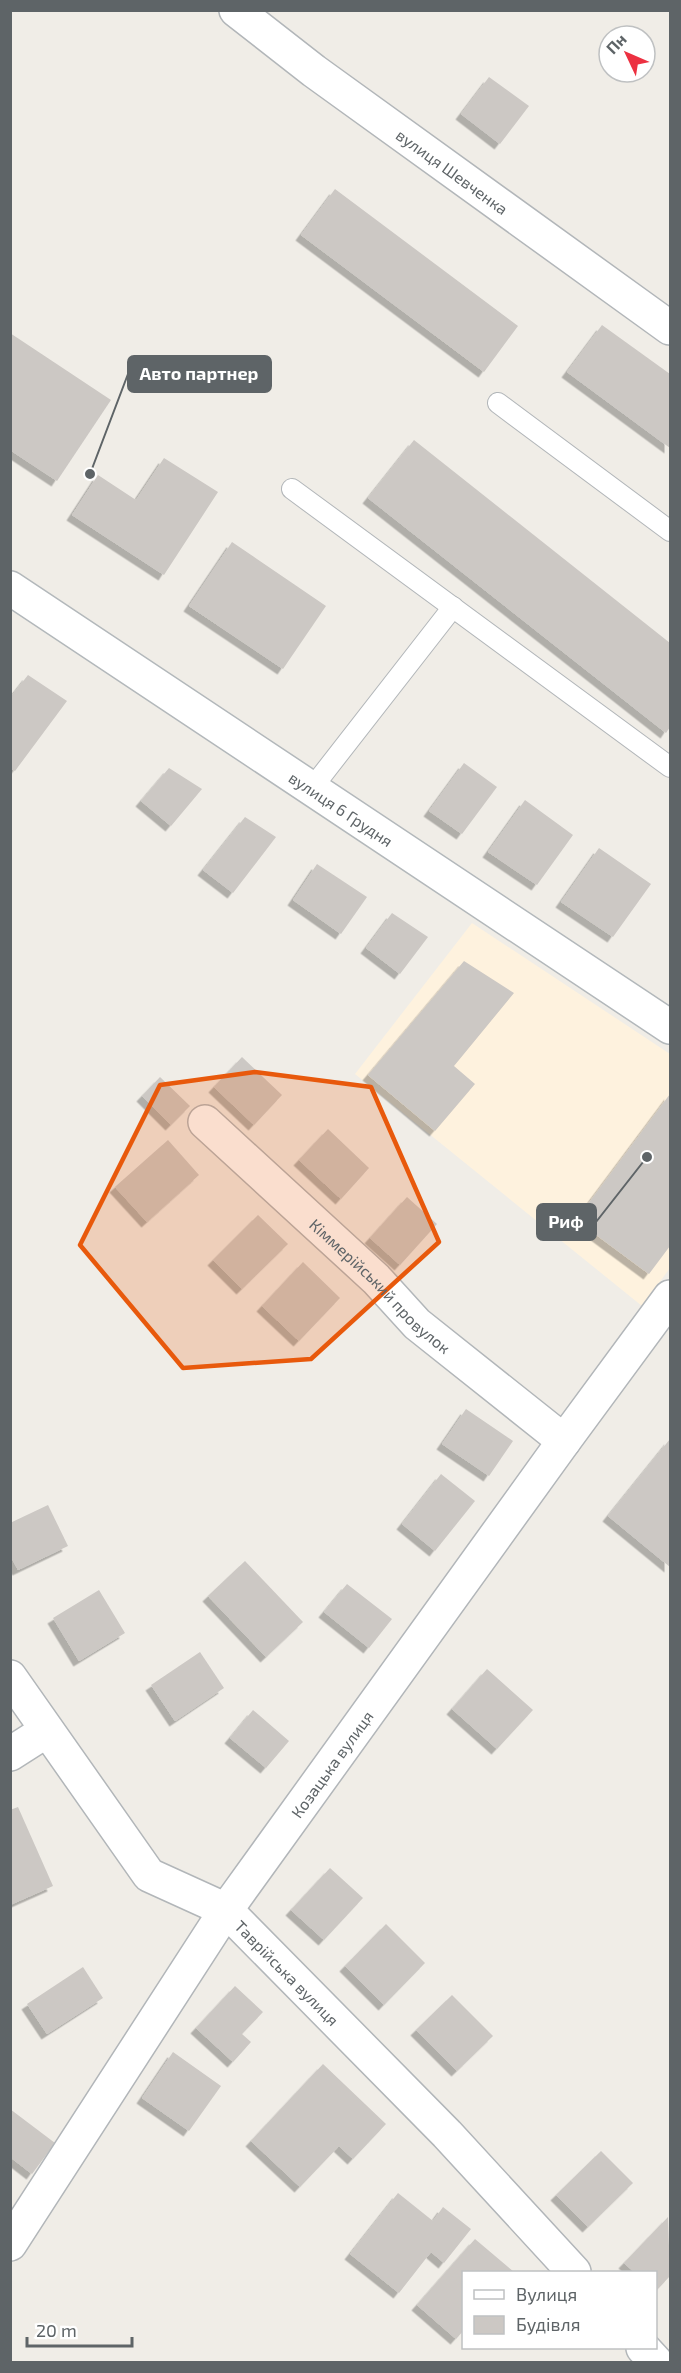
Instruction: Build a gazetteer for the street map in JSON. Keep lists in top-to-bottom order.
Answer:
{
  "streets": {
    "street": [
      "вулиця Шевченка",
      "вулиця 6 Грудня",
      "Кіммерійський провулок",
      "Козацька вулиця",
      "Таврійська вулиця"
    ]
  },
  "crossings": [
    ["Кіммерійський провулок", "Козацька вулиця"],
    ["Козацька вулиця", "Таврійська вулиця"]
  ],
  "places": ["Авто партнер", "Риф"],
  "legend": ["Вулиця", "Будівля"],
  "scale_bar": "20 m",
  "north": "top left"
}
